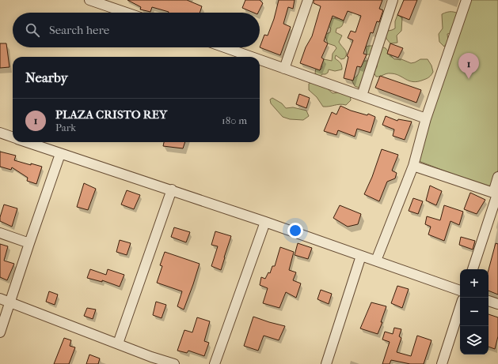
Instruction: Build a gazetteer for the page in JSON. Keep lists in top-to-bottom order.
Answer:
{
  "page": {
    "search": "Search here",
    "pins": "1",
    "heading": "Nearby",
    "list": [
      {
        "mark": "1",
        "name": "PLAZA CRISTO REY",
        "note": "Park",
        "value": "180 m"
      }
    ],
    "map_buttons": ["+", "−"]
  }
}
